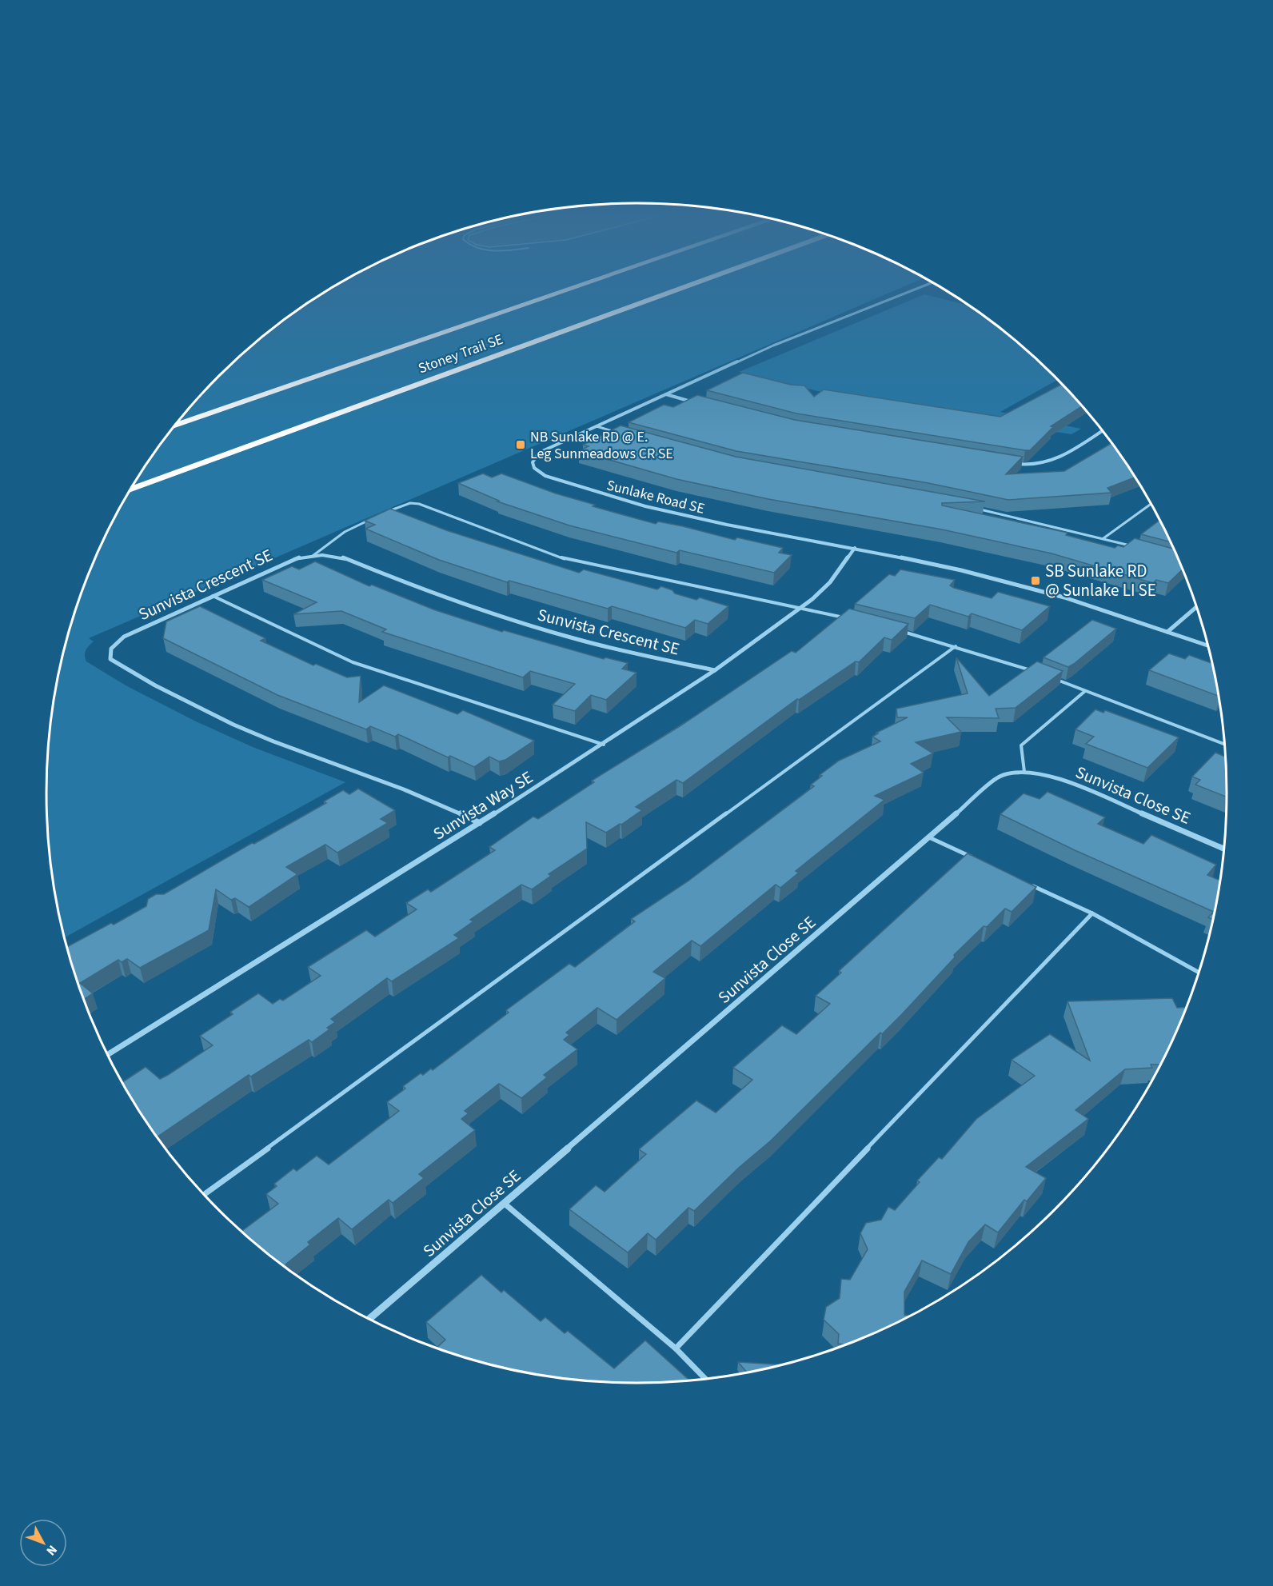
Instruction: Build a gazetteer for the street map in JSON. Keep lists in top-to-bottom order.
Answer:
{
  "streets": {
    "highway": ["Stoney Trail SE"],
    "street": [
      "Sunlake Road SE",
      "Sunvista Crescent SE",
      "Sunvista Close SE",
      "Sunvista Way SE"
    ]
  },
  "crossings": [
    ["Sunlake Road SE", "Sunvista Way SE"],
    ["Sunvista Crescent SE", "Sunvista Way SE"]
  ],
  "places": {
    "transit": ["NB Sunlake RD @ E. Leg Sunmeadows CR SE", "SB Sunlake RD @ Sunlake LI SE"]
  },
  "north": "bottom right"
}
